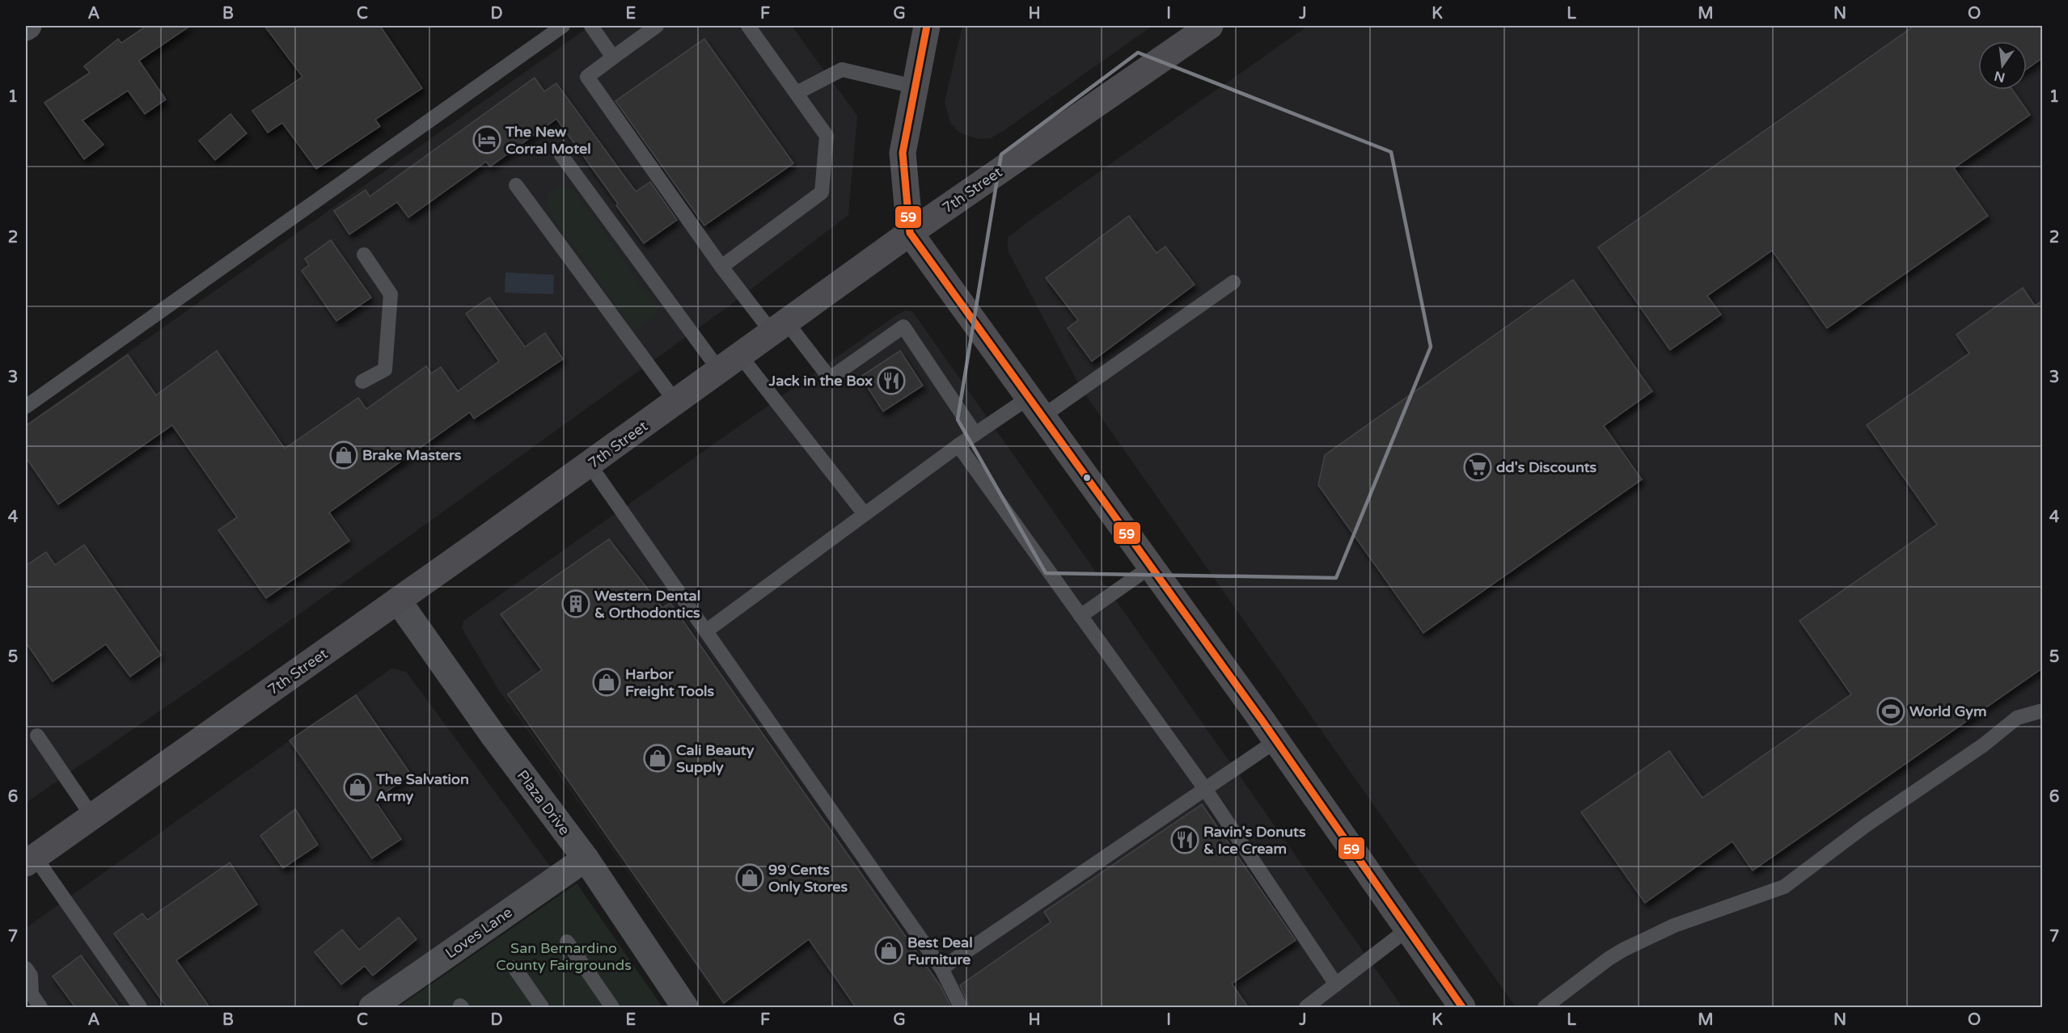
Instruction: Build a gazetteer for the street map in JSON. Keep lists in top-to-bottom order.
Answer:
{
  "streets": {
    "main road": ["7th Street"],
    "street": ["Plaza Drive", "Loves Lane"]
  },
  "crossings": [
    ["7th Street", "Plaza Drive"],
    ["Plaza Drive", "Loves Lane"]
  ],
  "parks": ["San Bernardino County Fairgrounds"],
  "places": {
    "hotel": ["The New Corral Motel"],
    "restaurant": ["Jack in the Box", "Ravin's Donuts & Ice Cream"],
    "shop": [
      "Brake Masters",
      "Harbor Freight Tools",
      "Cali Beauty Supply",
      "The Salvation Army",
      "99 Cents Only Stores",
      "Best Deal Furniture"
    ],
    "supermarket": ["dd's Discounts"],
    "building": ["Western Dental & Orthodontics"],
    "sports": ["World Gym"]
  },
  "lines": ["transit line 59"],
  "north": "bottom",
  "grid": {
    "columns": [
      "A",
      "B",
      "C",
      "D",
      "E",
      "F",
      "G",
      "H",
      "I",
      "J",
      "K",
      "L",
      "M",
      "N",
      "O"
    ],
    "rows": [
      "1",
      "2",
      "3",
      "4",
      "5",
      "6",
      "7"
    ]
  }
}
